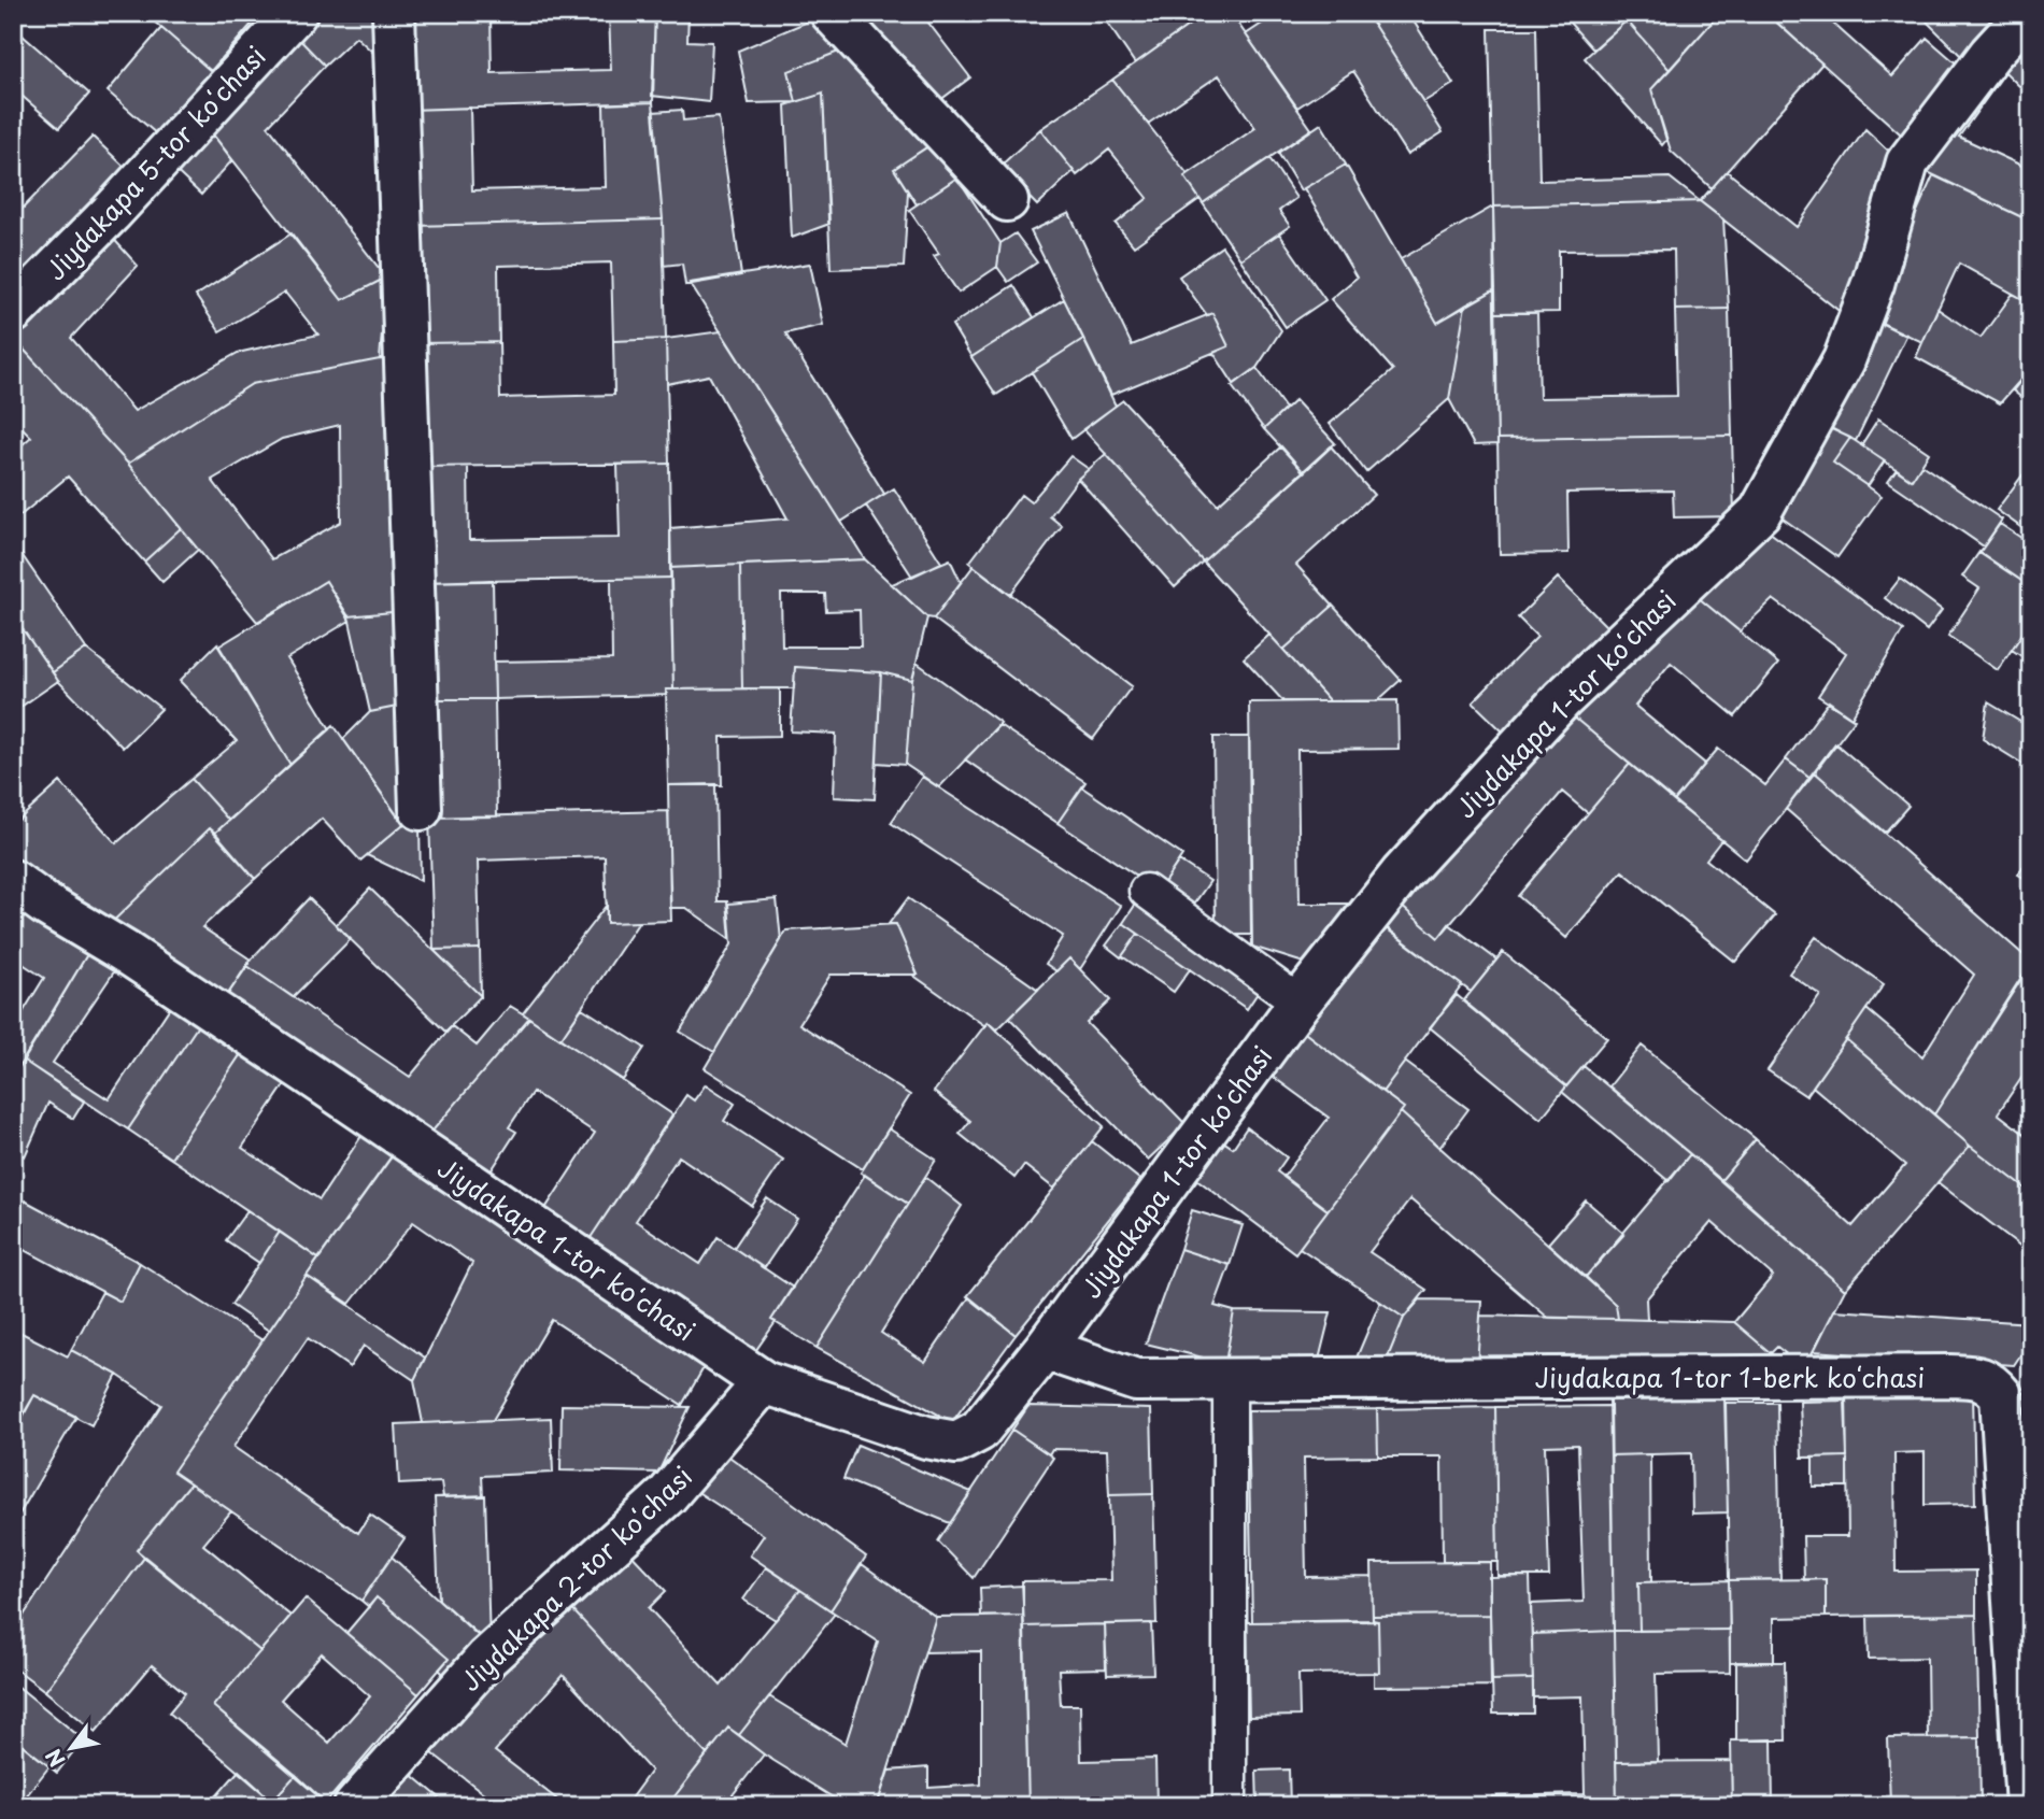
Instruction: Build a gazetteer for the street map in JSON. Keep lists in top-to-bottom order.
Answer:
{
  "streets": {
    "street": [
      "Jiydakapa 5-tor koʻchasi",
      "Jiydakapa 1-tor koʻchasi",
      "Jiydakapa 1-tor 1-berk koʻchasi",
      "Jiydakapa 2-tor koʻchasi"
    ]
  },
  "crossings": [
    ["Jiydakapa 1-tor koʻchasi", "Jiydakapa 1-tor 1-berk koʻchasi"],
    ["Jiydakapa 1-tor koʻchasi", "Jiydakapa 2-tor koʻchasi"]
  ],
  "north": "bottom left"
}
